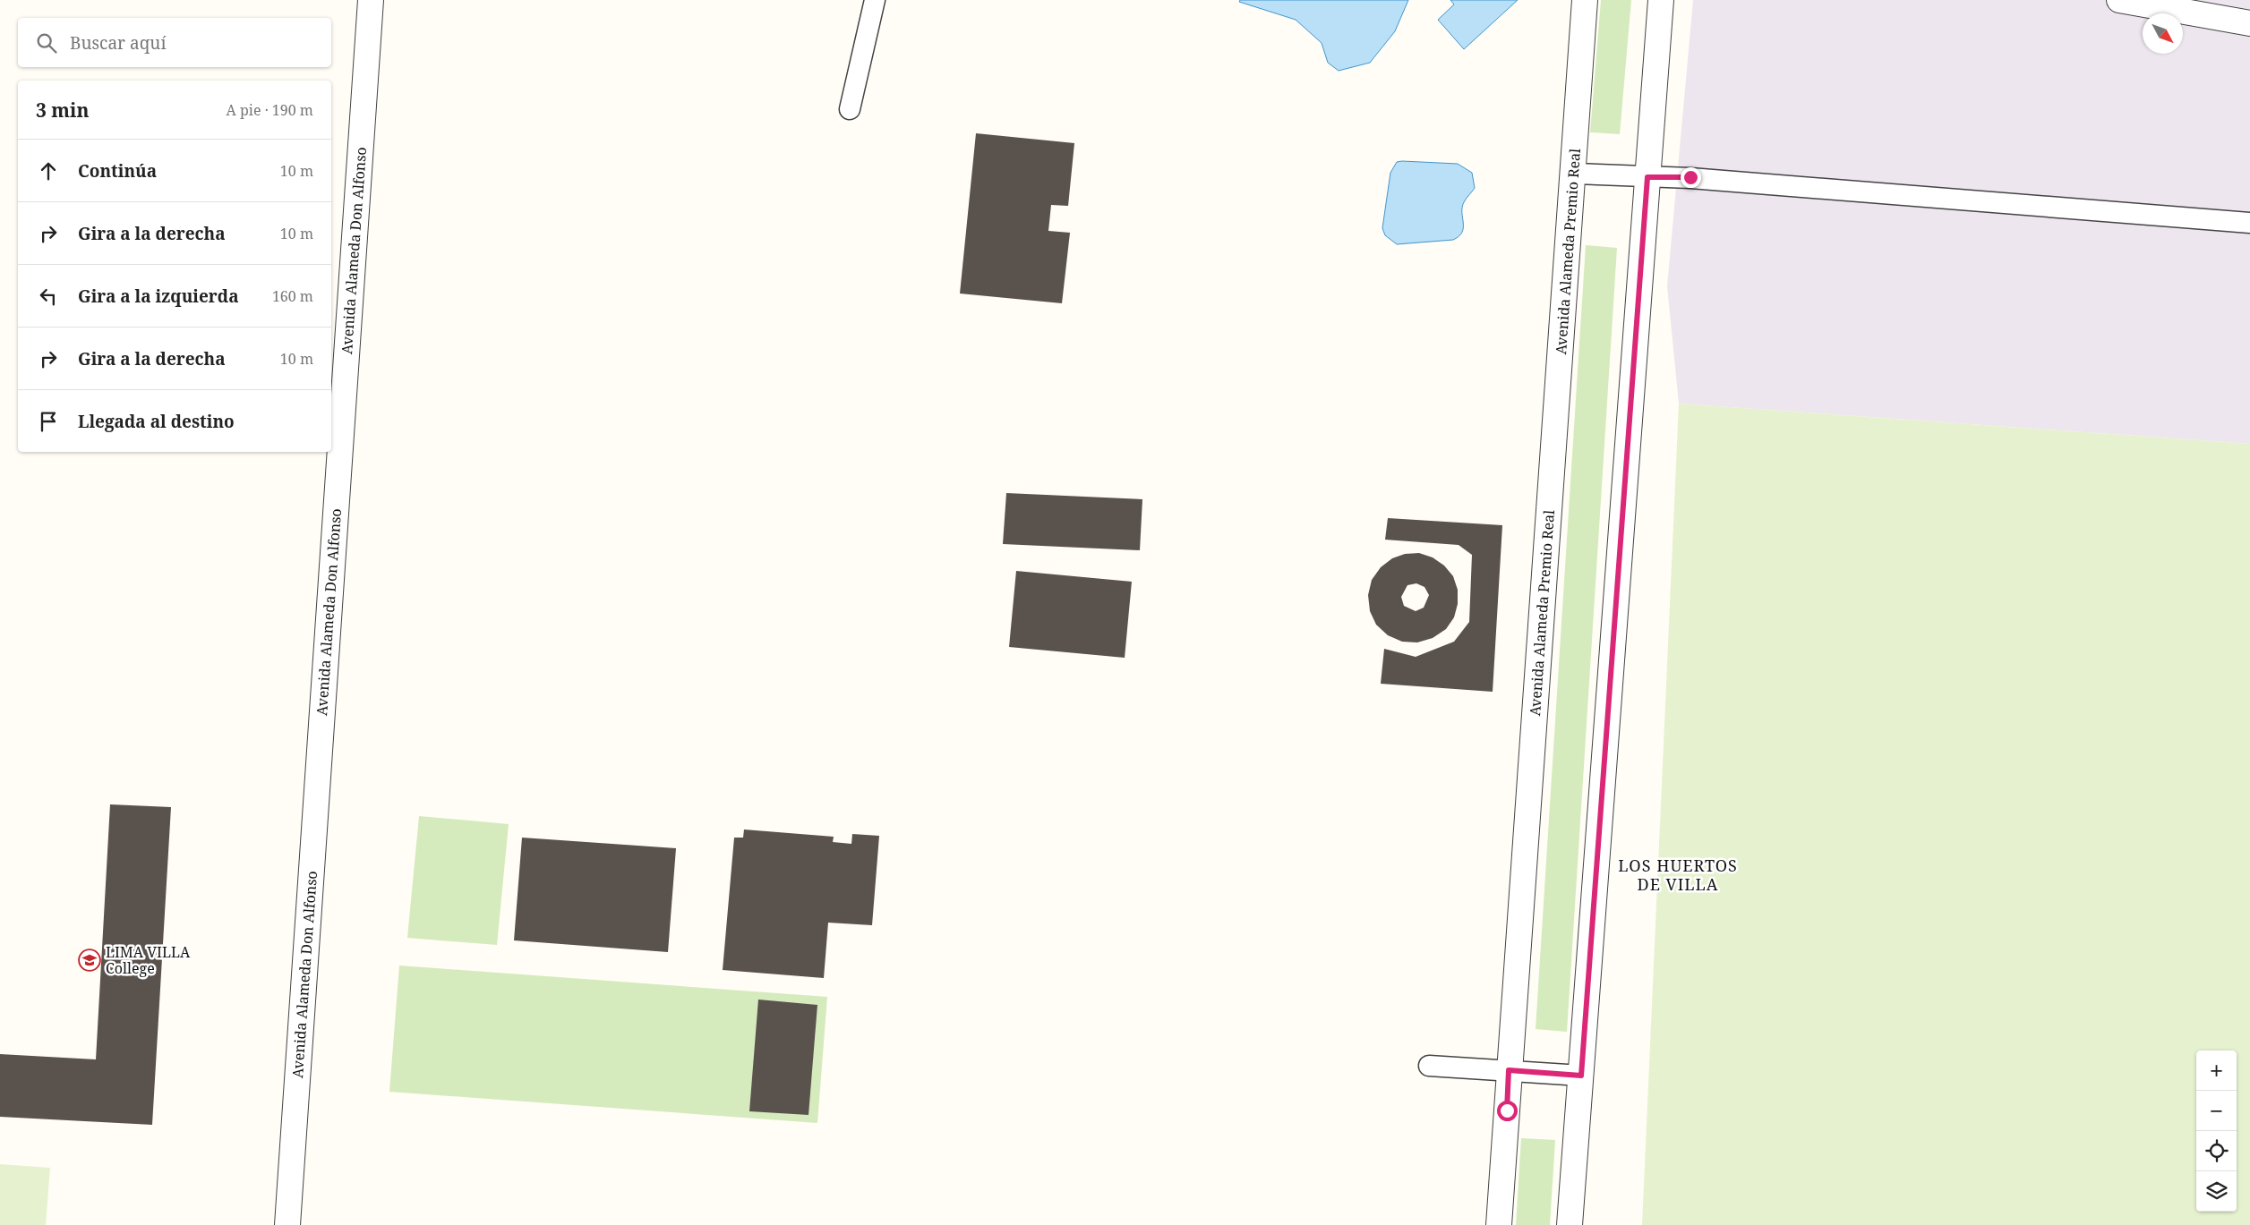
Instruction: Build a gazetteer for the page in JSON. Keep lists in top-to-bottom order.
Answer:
{
  "streets": {
    "street": ["Avenida Alameda Don Alfonso", "Avenida Alameda Premio Real"]
  },
  "districts": ["LOS HUERTOS DE VILLA"],
  "places": {
    "school or university": ["LIMA VILLA College"]
  },
  "north": "bottom right",
  "page": {
    "search": "Buscar aquí",
    "heading": ["3 min", "A pie · 190 m"],
    "list": [
      ["Continúa", "10 m"],
      ["Gira a la derecha", "10 m"],
      ["Gira a la izquierda", "160 m"],
      ["Gira a la derecha", "10 m"],
      "Llegada al destino"
    ],
    "map_buttons": ["+", "−"]
  }
}
